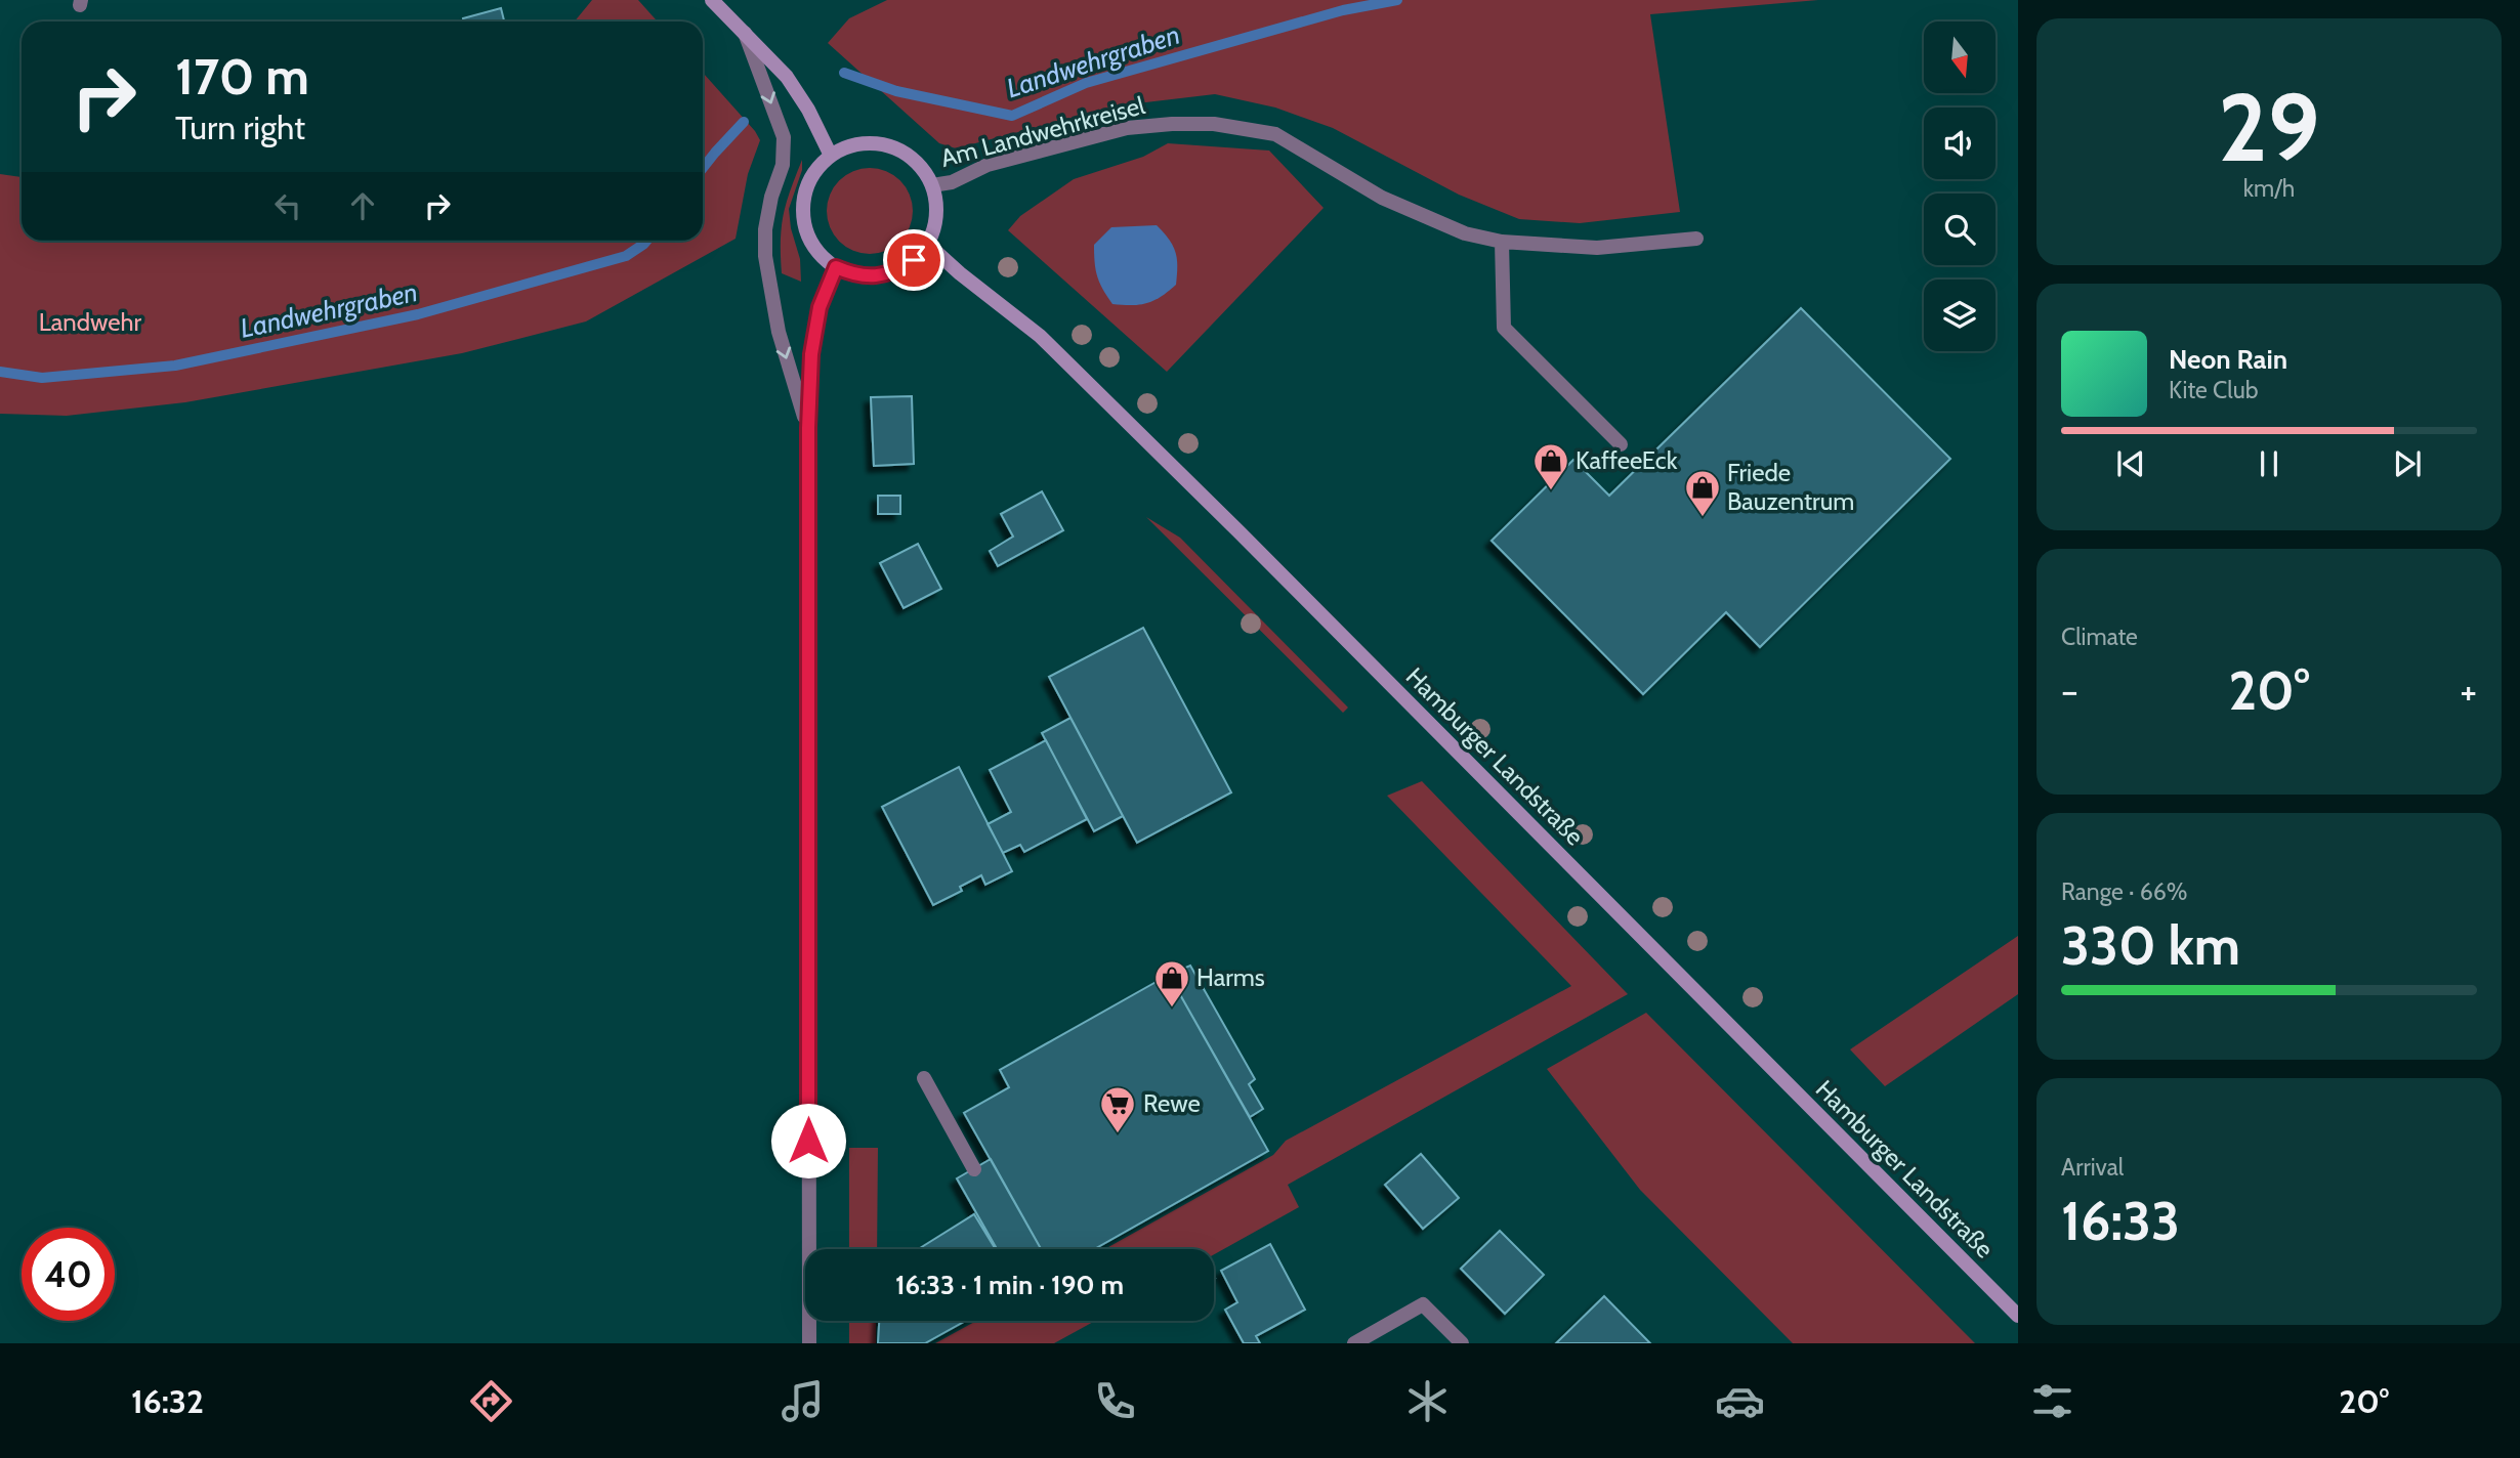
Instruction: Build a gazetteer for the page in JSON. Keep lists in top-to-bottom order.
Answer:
{
  "streets": {
    "main road": ["Hamburger Landstraße"],
    "street": ["Am Landwehrkreisel"]
  },
  "crossings": [
    ["Am Landwehrkreisel", "Hamburger Landstraße"]
  ],
  "water": ["Landwehrgraben"],
  "parks": ["Landwehr"],
  "places": {
    "shop": ["KaffeeEck", "Friede Bauzentrum", "Harms"],
    "supermarket": ["Rewe"]
  },
  "north": "bottom",
  "page": {
    "tile": [
      ["29", "km/h"],
      "Climate",
      ["Range · 66%", "330 km"],
      ["Arrival", "16:33"]
    ],
    "turn": ["170 m", "Turn right"],
    "song": ["Neon Rain", "Kite Club"],
    "heat": ["−", "20°", "+"],
    "limit": "40",
    "trip": "16:33 · 1 min · 190 m",
    "tabs": ["16:32", "20°"]
  }
}
